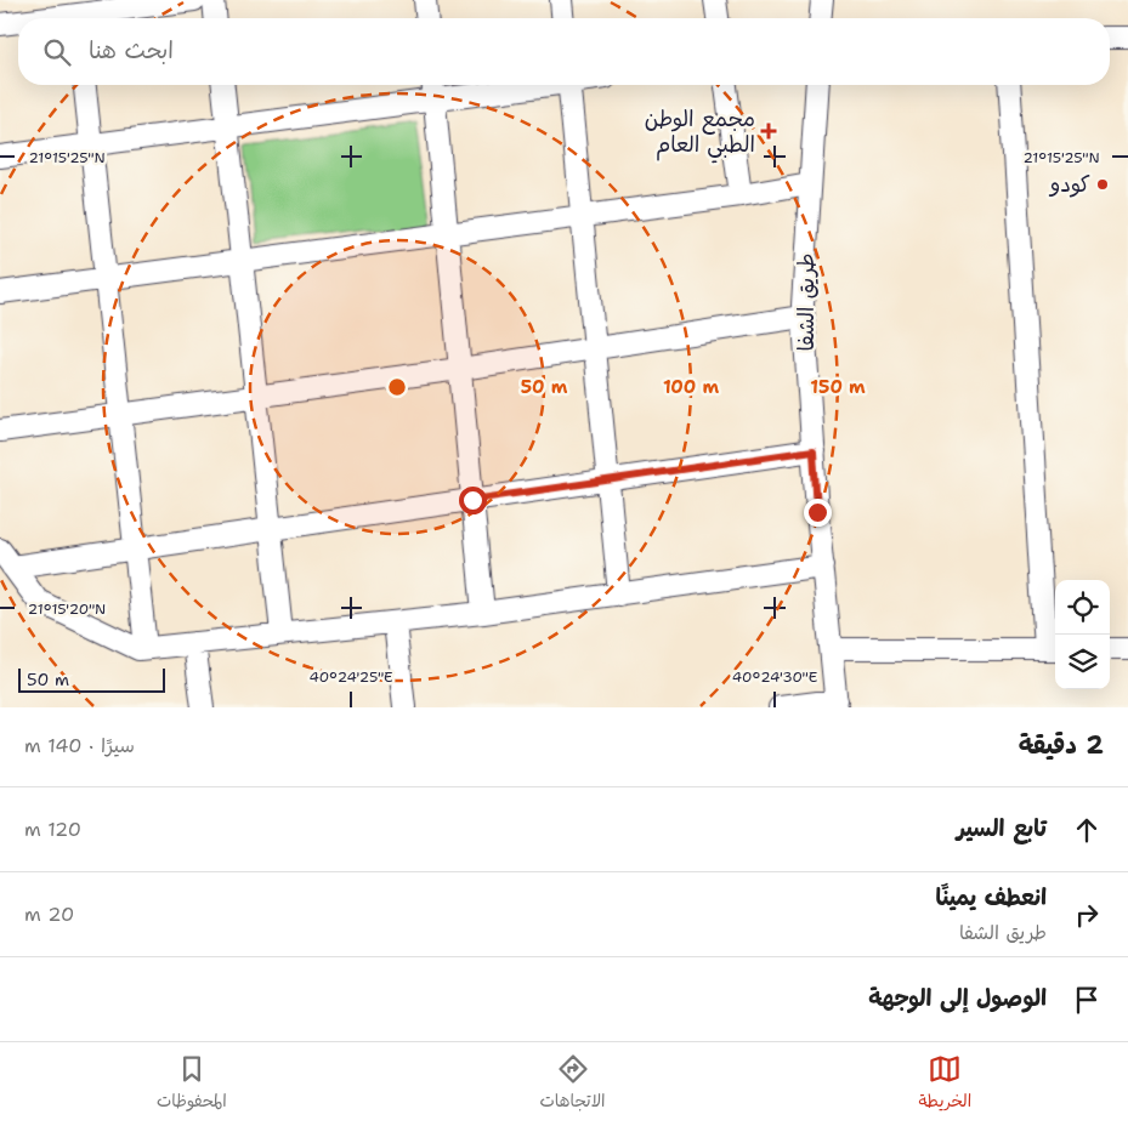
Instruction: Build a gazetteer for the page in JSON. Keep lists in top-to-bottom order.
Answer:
{
  "streets": {
    "street": ["طريق الشفا"]
  },
  "places": {
    "health": ["مجمع الوطن الطبي العام"],
    "other": ["كودو"]
  },
  "scale_bar": "50 m",
  "page": {
    "search": "ابحث هنا",
    "scale": "50 m",
    "heading": ["2 دقيقة", "سيرًا · 140 m"],
    "list": [
      ["تابع السير", "120 m"],
      ["انعطف يمينًا", "طريق الشفا", "20 m"],
      "الوصول إلى الوجهة"
    ],
    "nav": ["الخريطة", "الاتجاهات", "المحفوظات"]
  },
  "coordinates": [
    "21°15'25\"N",
    "21°15'20\"N",
    "40°24'25\"E",
    "40°24'30\"E"
  ],
  "rings": ["50 m", "100 m", "150 m"]
}
